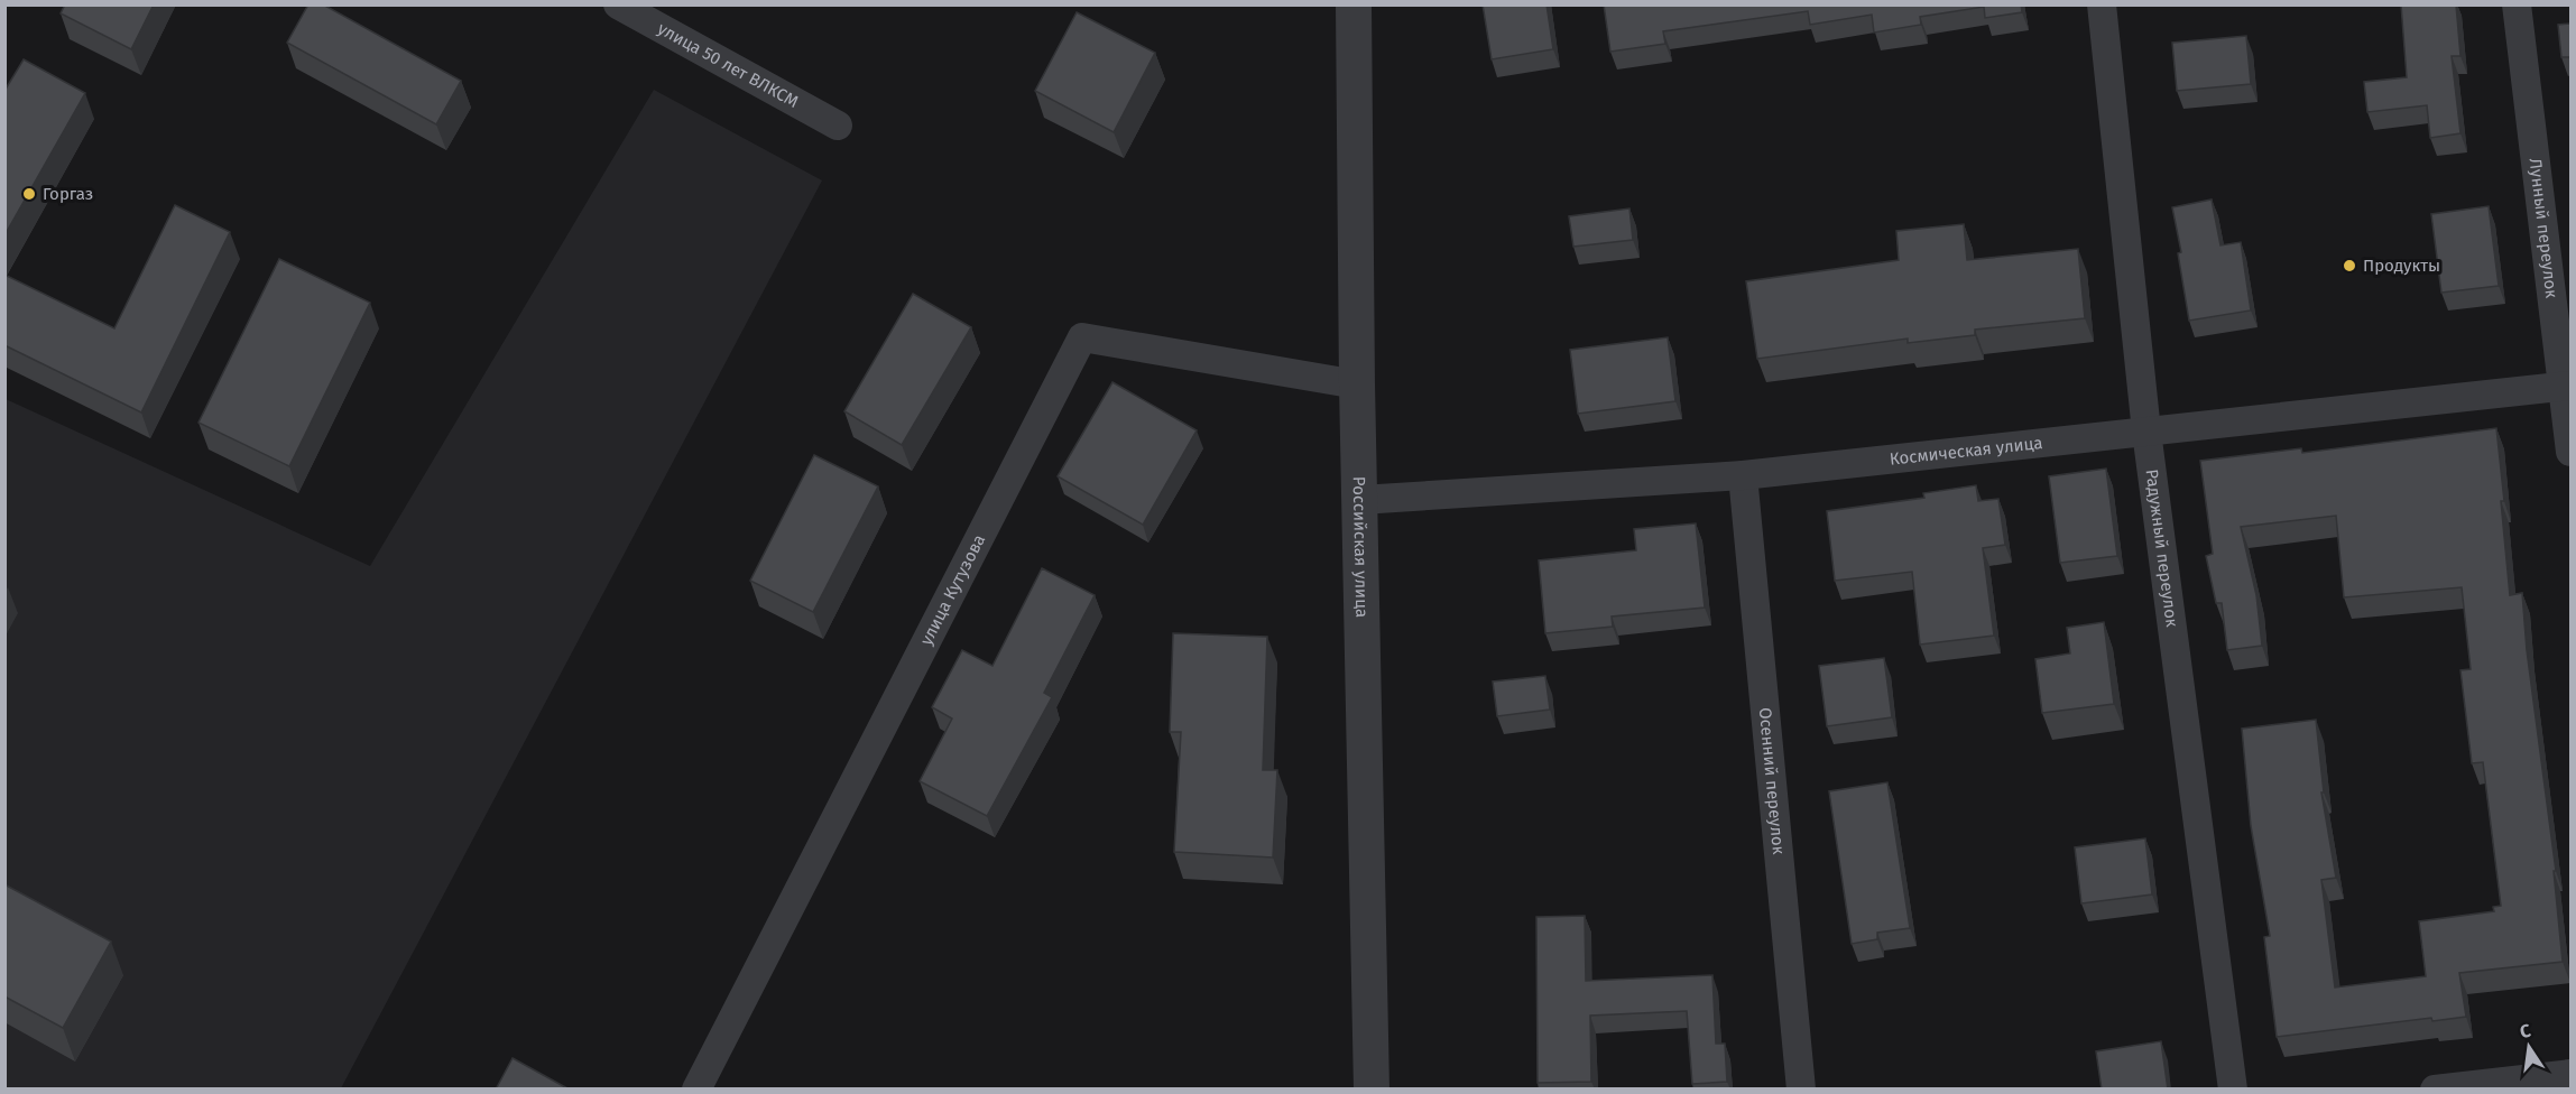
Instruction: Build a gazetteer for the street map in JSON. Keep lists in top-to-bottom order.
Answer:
{
  "streets": {
    "street": [
      "улица 50 лет ВЛКСМ",
      "Лунный переулок",
      "Космическая улица",
      "Российская улица",
      "Радужный переулок",
      "улица Кутузова",
      "Осенний переулок"
    ]
  },
  "crossings": [
    ["Лунный переулок", "Космическая улица"],
    ["Космическая улица", "Российская улица"],
    ["Космическая улица", "Радужный переулок"],
    ["Космическая улица", "Осенний переулок"],
    ["Российская улица", "улица Кутузова"]
  ],
  "places": ["Горгаз", "Продукты"],
  "north": "top"
}
